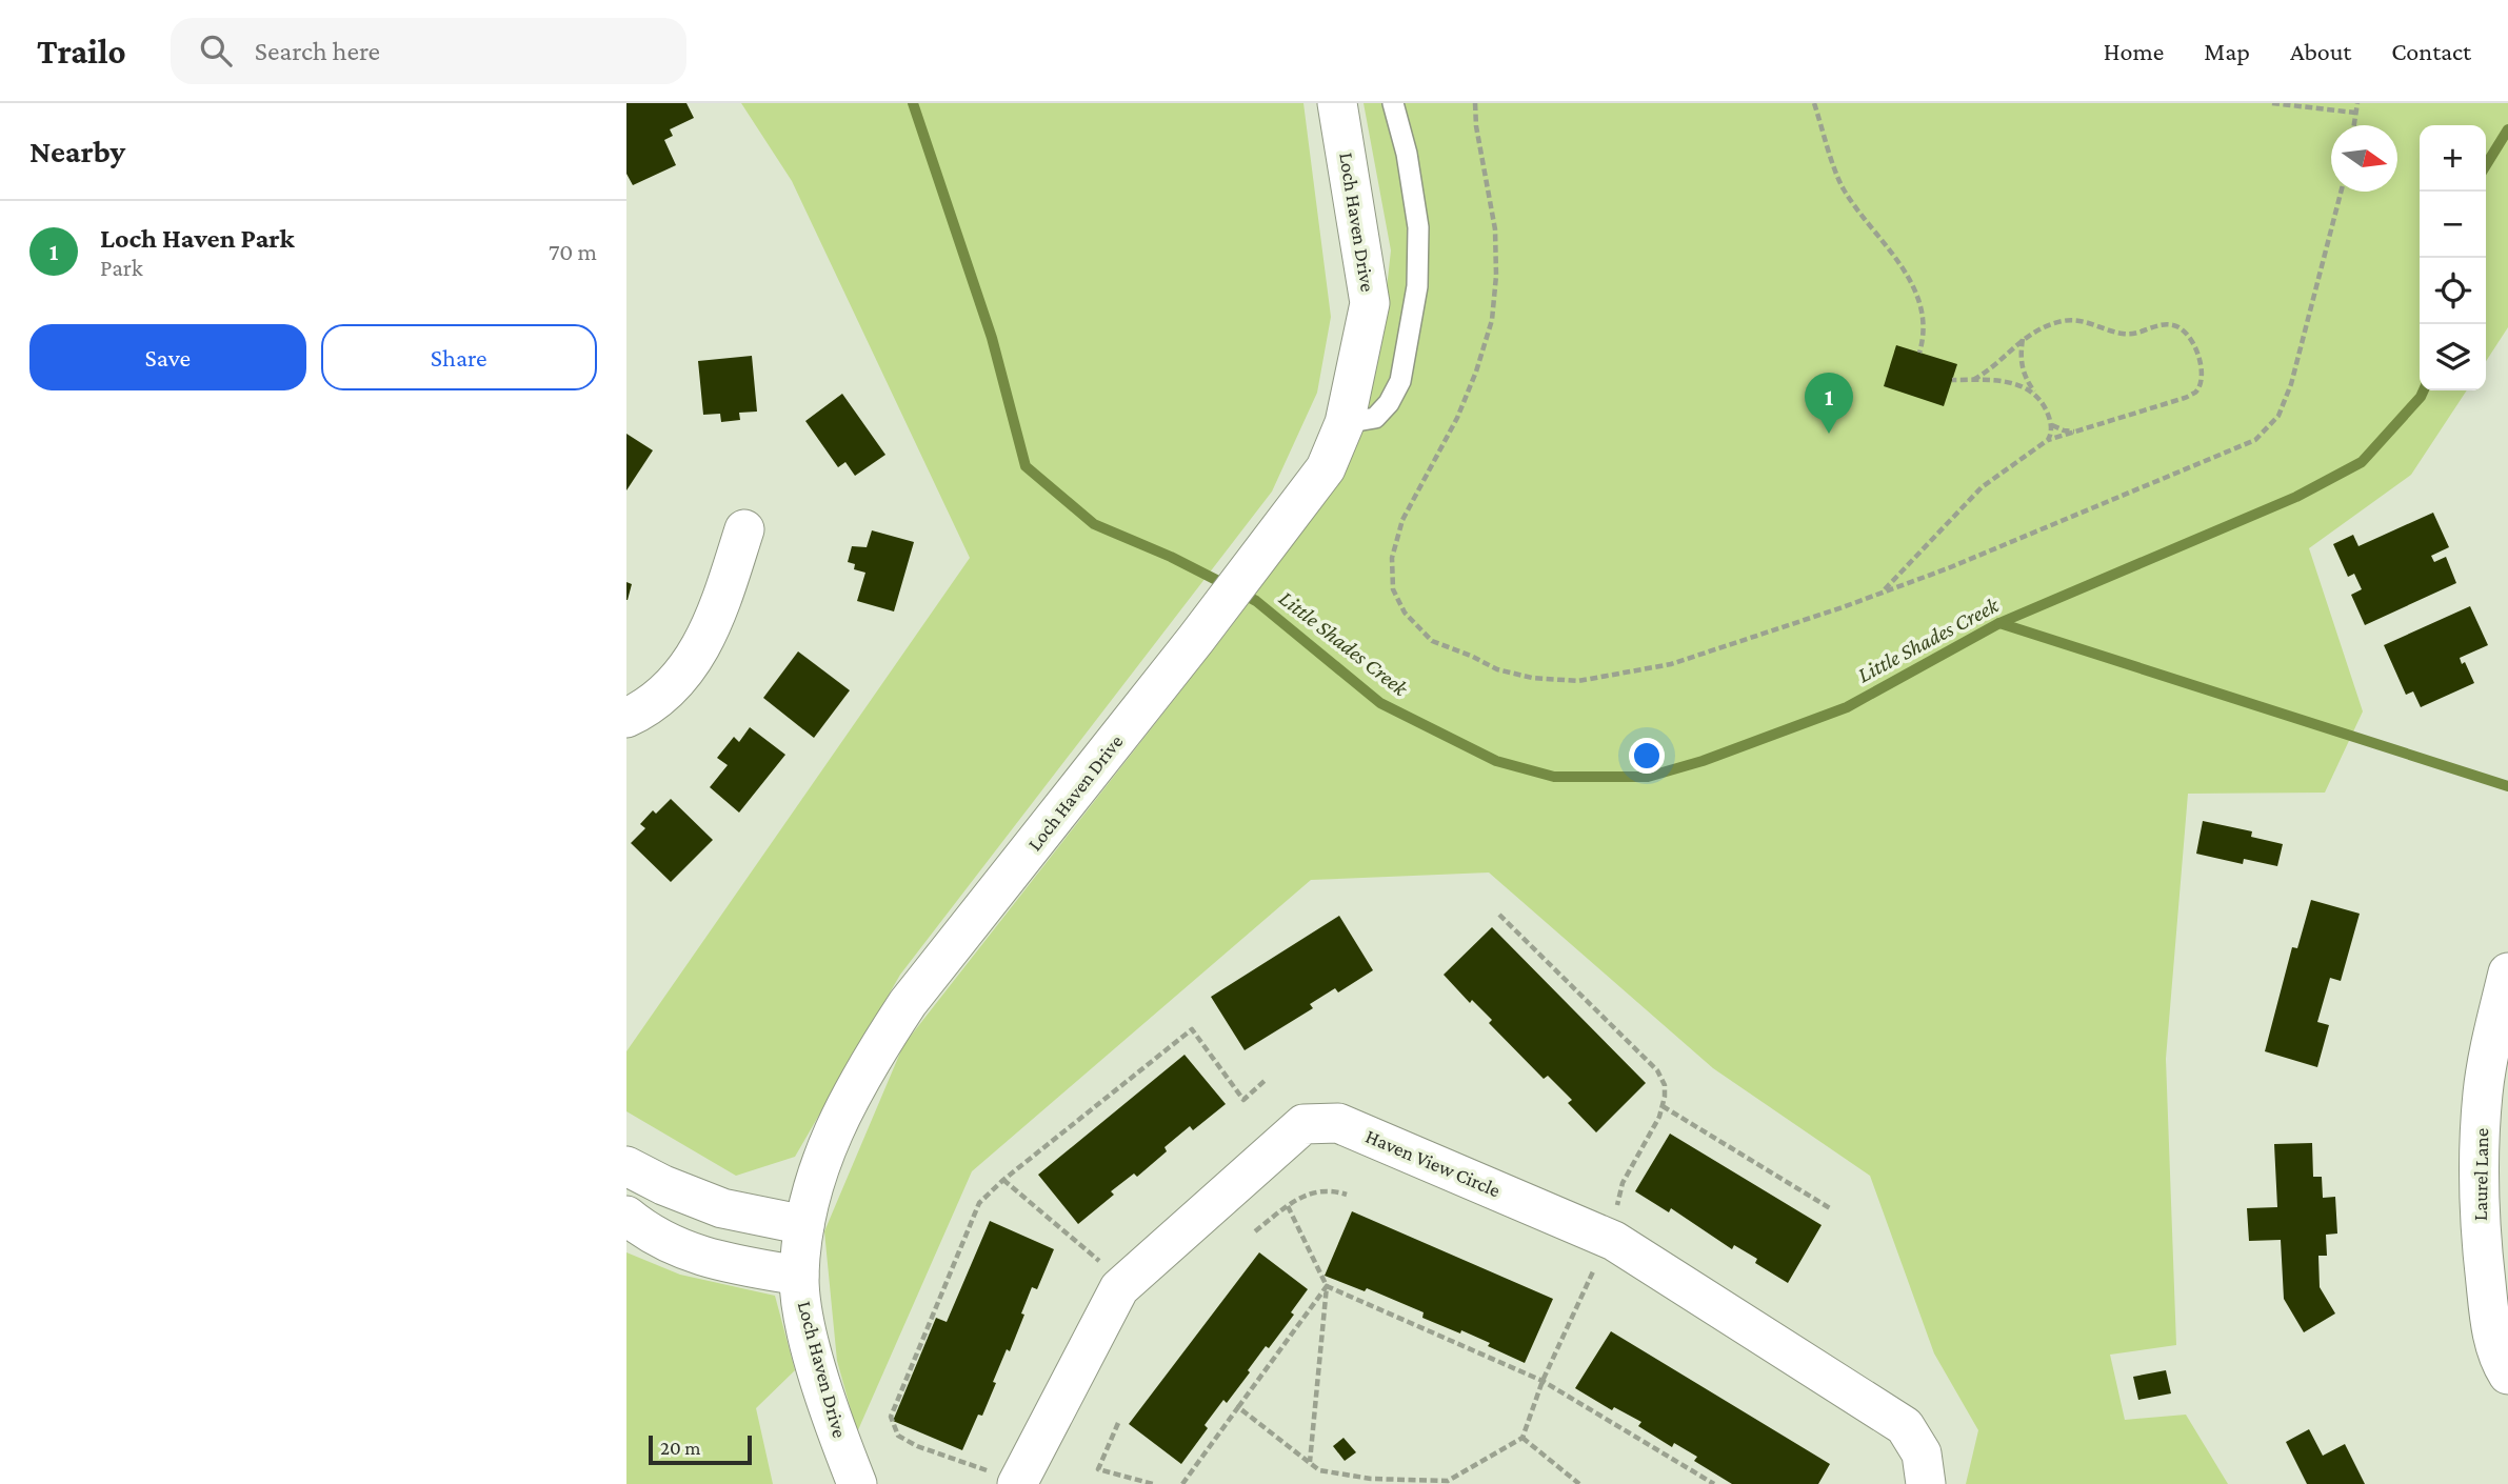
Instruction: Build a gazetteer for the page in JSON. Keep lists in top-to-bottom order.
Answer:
{
  "streets": {
    "street": ["Loch Haven Drive", "Haven View Circle", "Laurel Lane"]
  },
  "water": ["Little Shades Creek"],
  "scale_bar": "20 m",
  "north": "right",
  "page": {
    "header": "Trailo",
    "search": "Search here",
    "nav": [
      "Home",
      "Map",
      "About",
      "Contact"
    ],
    "heading": "Nearby",
    "map_buttons": ["+", "−"],
    "list": [
      {
        "mark": "1",
        "name": "Loch Haven Park",
        "note": "Park",
        "value": "70 m"
      }
    ],
    "buttons": ["Save", "Share"],
    "pins": "1",
    "scale": "20 m"
  }
}
